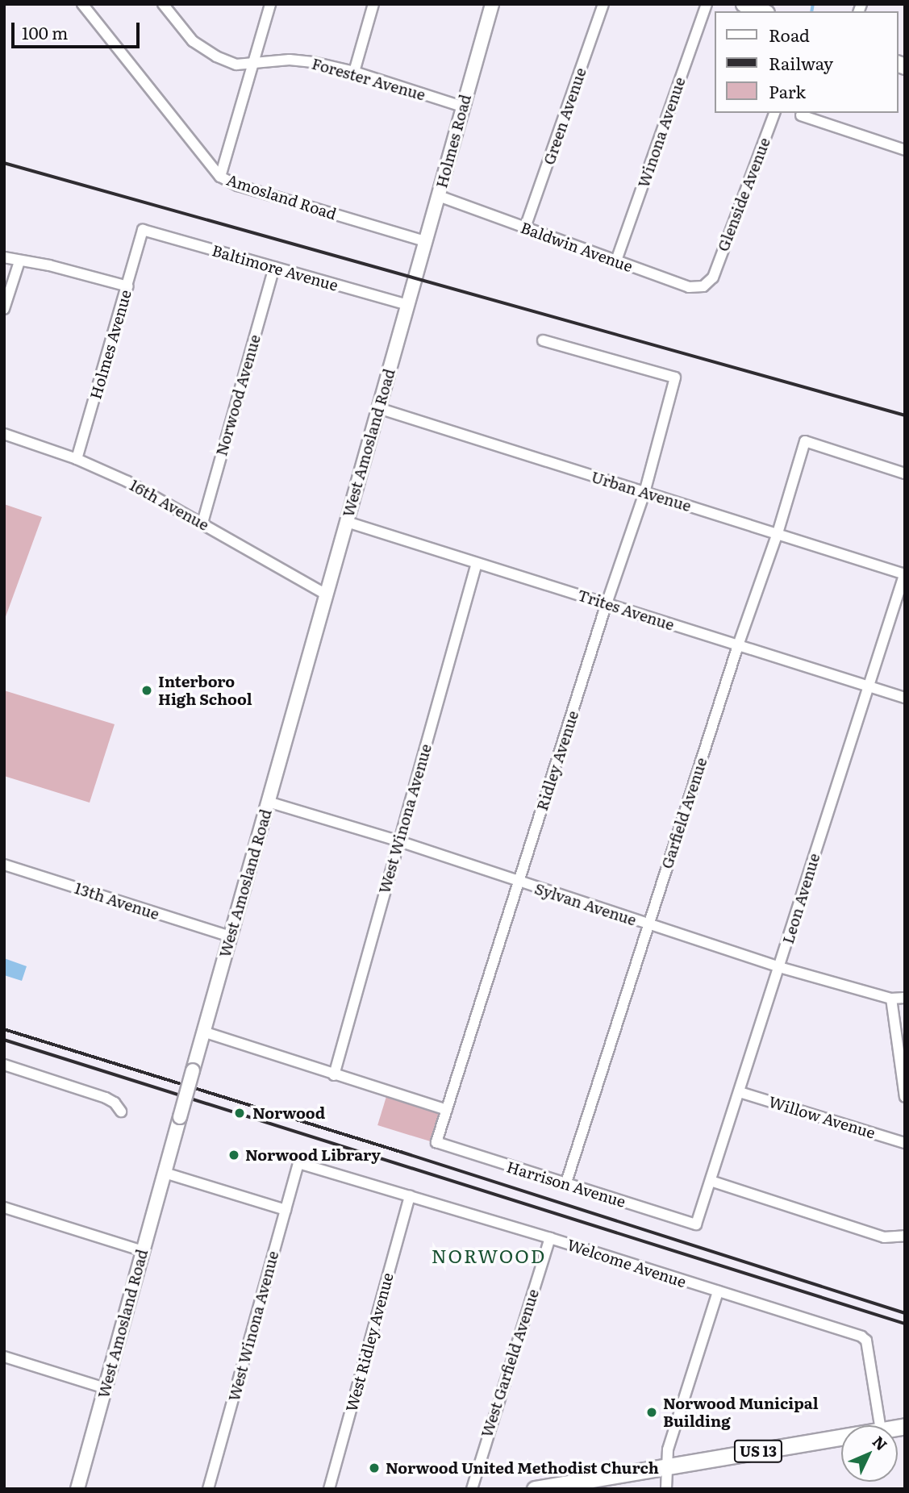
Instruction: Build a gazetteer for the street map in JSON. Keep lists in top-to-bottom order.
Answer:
{
  "streets": {
    "main road": ["US 13"],
    "street": [
      "Forester Avenue",
      "Green Avenue",
      "Winona Avenue",
      "Holmes Road",
      "Glenside Avenue",
      "Amosland Road",
      "Baldwin Avenue",
      "Baltimore Avenue",
      "Holmes Avenue",
      "Norwood Avenue",
      "West Amosland Road",
      "Urban Avenue",
      "16th Avenue",
      "Trites Avenue",
      "Ridley Avenue",
      "Garfield Avenue",
      "West Winona Avenue",
      "Leon Avenue",
      "13th Avenue",
      "Sylvan Avenue",
      "Willow Avenue",
      "Harrison Avenue",
      "Welcome Avenue",
      "West Ridley Avenue",
      "West Garfield Avenue"
    ]
  },
  "crossings": [
    ["Forester Avenue", "Holmes Road"],
    ["Green Avenue", "Baldwin Avenue"],
    ["Winona Avenue", "Baldwin Avenue"],
    ["Holmes Road", "Amosland Road"],
    ["Holmes Road", "Baldwin Avenue"],
    ["Holmes Road", "West Amosland Road"],
    ["Glenside Avenue", "Baldwin Avenue"],
    ["Baltimore Avenue", "Holmes Avenue"],
    ["Baltimore Avenue", "Norwood Avenue"],
    ["Baltimore Avenue", "West Amosland Road"],
    ["Holmes Avenue", "16th Avenue"],
    ["Norwood Avenue", "16th Avenue"],
    ["West Amosland Road", "Urban Avenue"],
    ["West Amosland Road", "16th Avenue"],
    ["West Amosland Road", "Trites Avenue"],
    ["West Amosland Road", "13th Avenue"],
    ["West Amosland Road", "Sylvan Avenue"],
    ["Urban Avenue", "Ridley Avenue"],
    ["Urban Avenue", "Garfield Avenue"],
    ["Urban Avenue", "Leon Avenue"],
    ["Trites Avenue", "Ridley Avenue"],
    ["Trites Avenue", "Garfield Avenue"],
    ["Trites Avenue", "West Winona Avenue"],
    ["Trites Avenue", "Leon Avenue"],
    ["Ridley Avenue", "Sylvan Avenue"],
    ["Ridley Avenue", "Harrison Avenue"],
    ["Garfield Avenue", "Sylvan Avenue"],
    ["Garfield Avenue", "Harrison Avenue"],
    ["West Winona Avenue", "Sylvan Avenue"],
    ["West Winona Avenue", "Welcome Avenue"],
    ["Leon Avenue", "Sylvan Avenue"],
    ["Leon Avenue", "Willow Avenue"],
    ["Leon Avenue", "Harrison Avenue"],
    ["Welcome Avenue", "West Ridley Avenue"],
    ["Welcome Avenue", "West Garfield Avenue"]
  ],
  "districts": ["NORWOOD"],
  "places": [
    "Interboro High School",
    "Norwood",
    "Norwood Library",
    "Norwood Municipal Building",
    "Norwood United Methodist Church"
  ],
  "legend": ["Road", "Railway", "Park"],
  "scale_bar": "100 m",
  "north": "top right"
}
